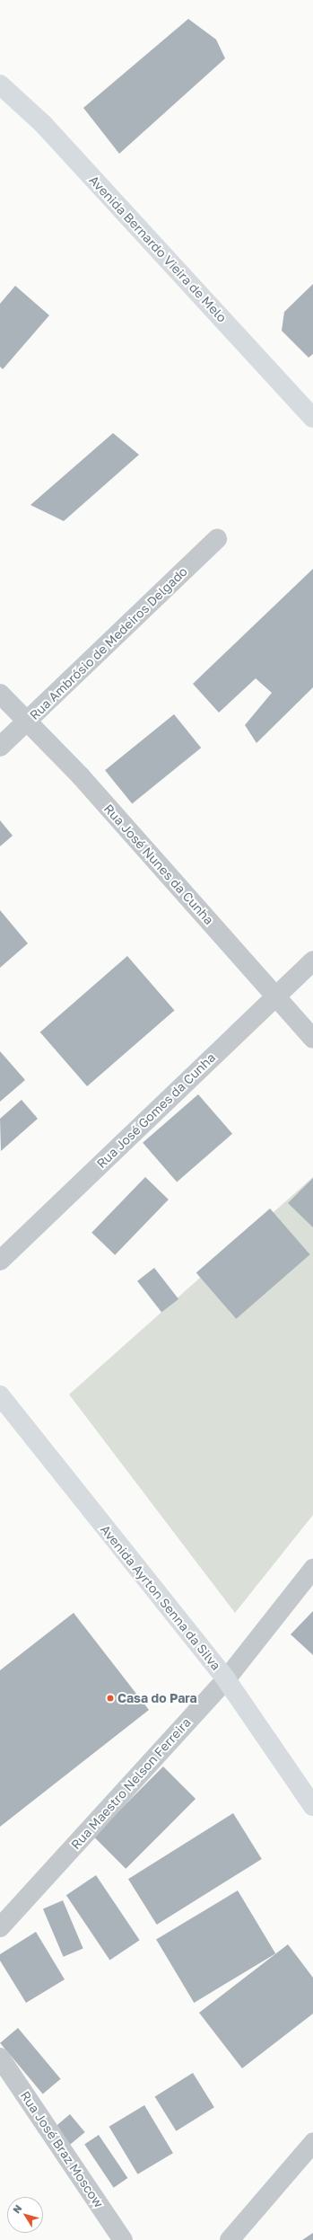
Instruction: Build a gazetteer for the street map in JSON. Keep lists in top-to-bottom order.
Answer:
{
  "streets": {
    "main road": ["Avenida Bernardo Vieira de Melo", "Avenida Ayrton Senna da Silva"],
    "street": [
      "Rua Ambrósio de Medeiros Delgado",
      "Rua José Nunes da Cunha",
      "Rua José Gomes da Cunha",
      "Rua Maestro Nelson Ferreira",
      "Rua José Braz Moscow"
    ]
  },
  "crossings": [
    ["Rua Ambrósio de Medeiros Delgado", "Rua José Nunes da Cunha"],
    ["Rua José Nunes da Cunha", "Rua José Gomes da Cunha"],
    ["Avenida Ayrton Senna da Silva", "Rua Maestro Nelson Ferreira"]
  ],
  "places": ["Casa do Para"],
  "north": "top left"
}
